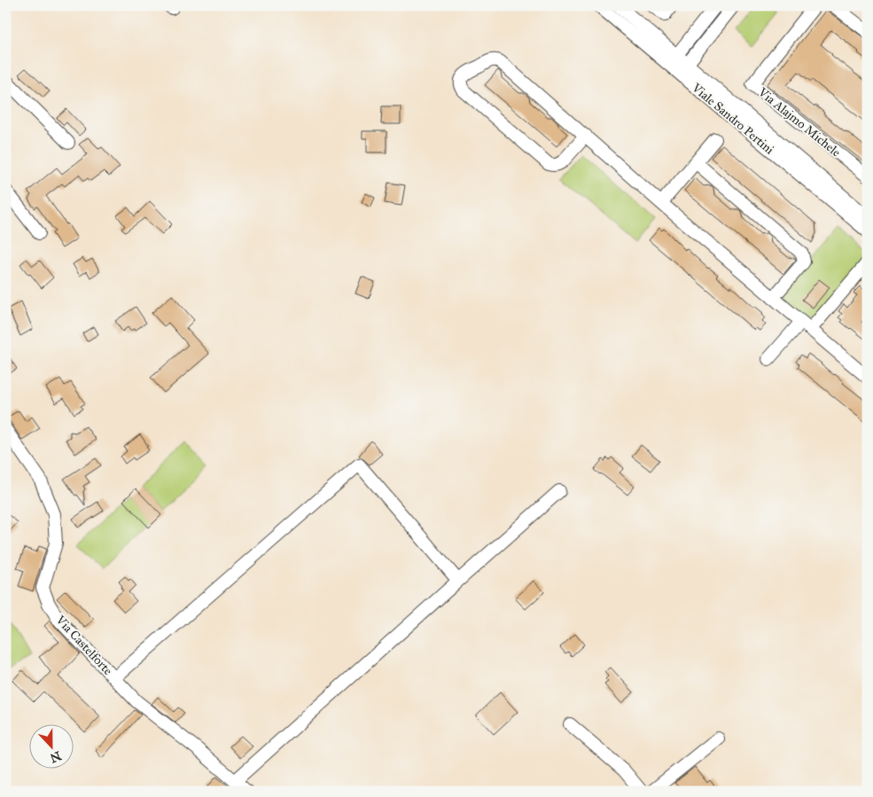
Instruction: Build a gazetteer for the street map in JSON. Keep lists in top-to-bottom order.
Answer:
{
  "streets": {
    "street": ["Viale Sandro Pertini", "Via Alajmo Michele", "Via Castelforte"]
  },
  "north": "bottom"
}
